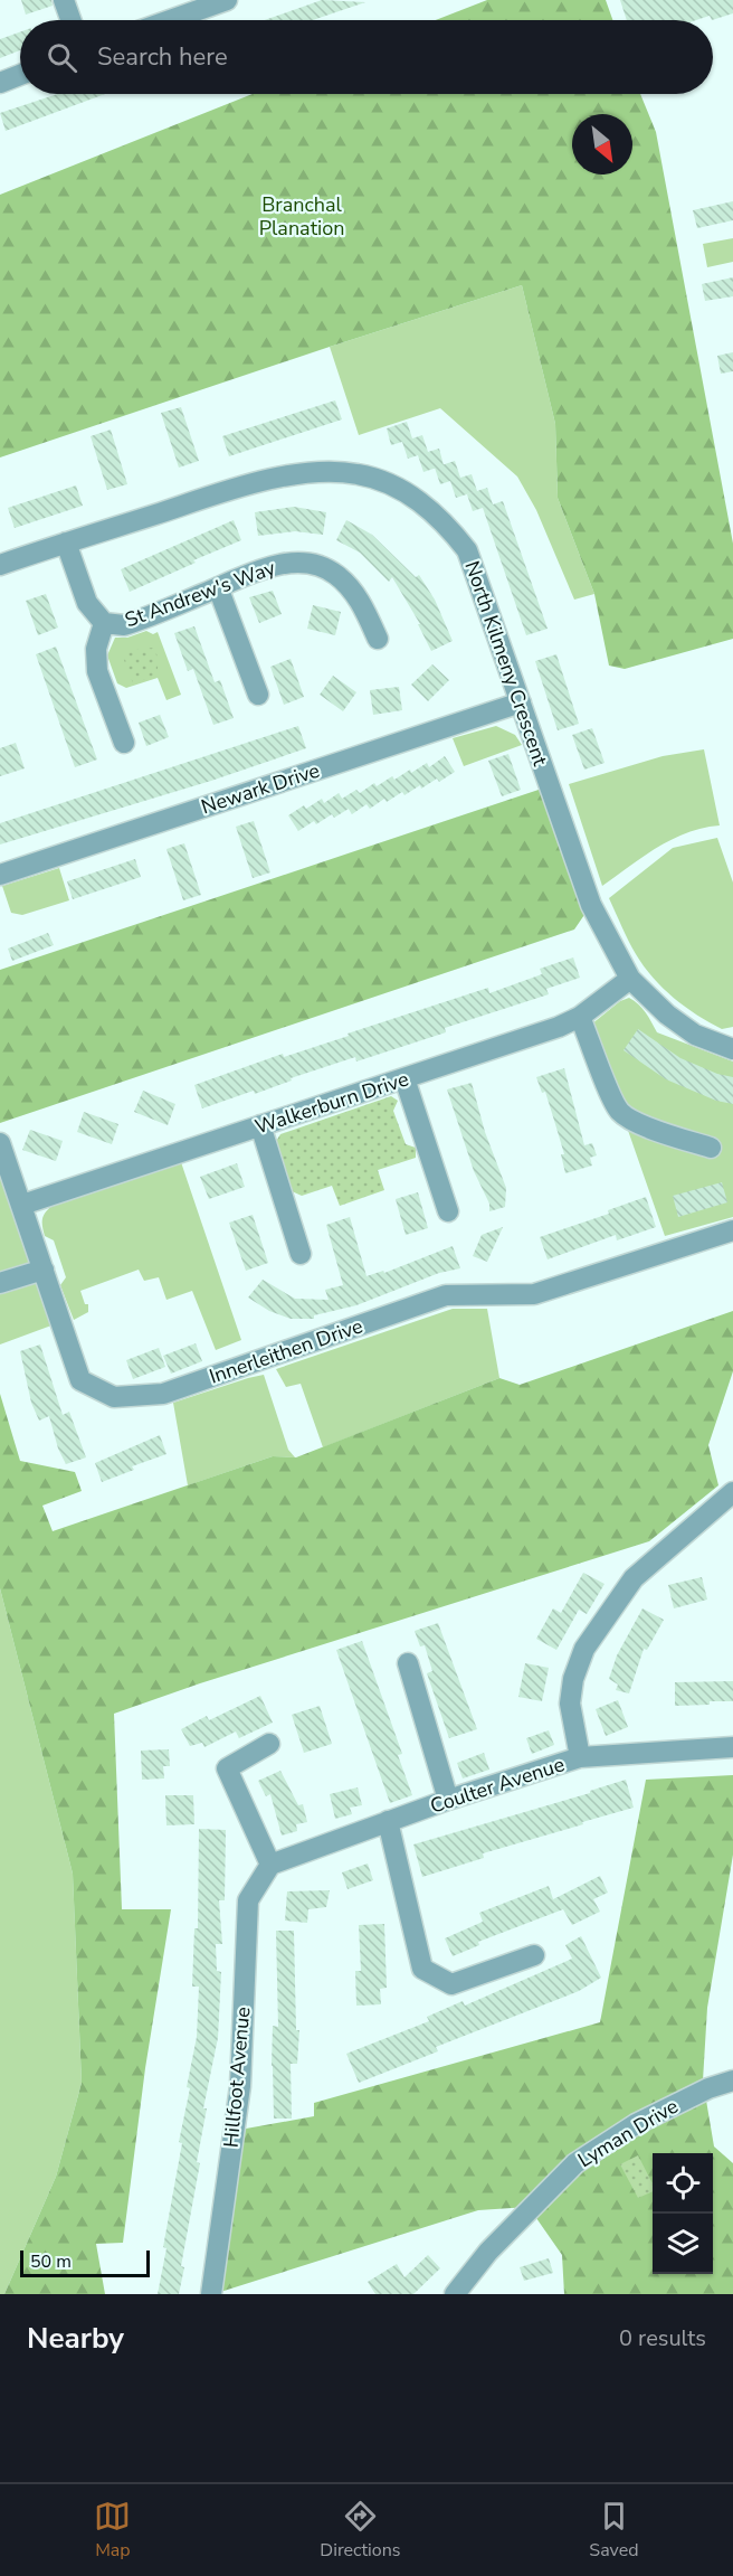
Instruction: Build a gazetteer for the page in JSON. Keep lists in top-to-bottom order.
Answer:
{
  "streets": {
    "street": [
      "St Andrew's Way",
      "North Kilmeny Crescent",
      "Newark Drive",
      "Walkerburn Drive",
      "Innerleithen Drive",
      "Coulter Avenue",
      "Hillfoot Avenue",
      "Lyman Drive"
    ]
  },
  "crossings": [
    ["North Kilmeny Crescent", "Newark Drive"],
    ["North Kilmeny Crescent", "Walkerburn Drive"],
    ["Walkerburn Drive", "Innerleithen Drive"],
    ["Coulter Avenue", "Hillfoot Avenue"]
  ],
  "parks": ["Branchal Planation"],
  "scale_bar": "50 m",
  "north": "bottom right",
  "page": {
    "search": "Search here",
    "scale": "50 m",
    "heading": ["Nearby", "0 results"],
    "nav": ["Map", "Directions", "Saved"]
  }
}
